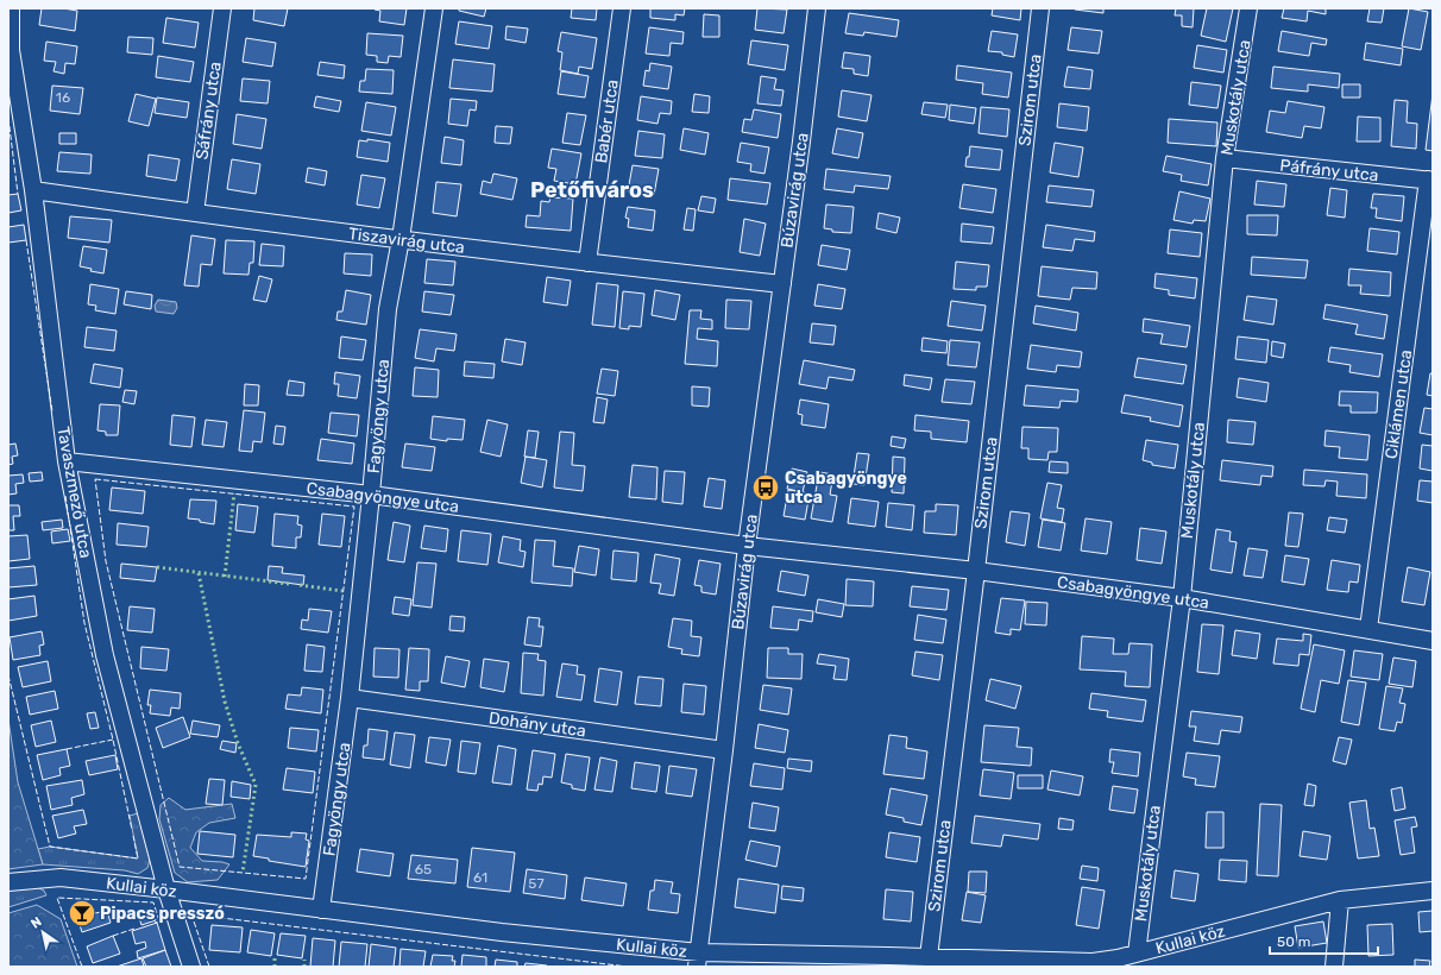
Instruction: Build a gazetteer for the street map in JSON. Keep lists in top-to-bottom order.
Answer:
{
  "streets": {
    "street": [
      "Muskotály utca",
      "Szirom utca",
      "Sáfrány utca",
      "Babér utca",
      "Páfrány utca",
      "Búzavirág utca",
      "Tiszavirág utca",
      "Ciklámen utca",
      "Fagyöngy utca",
      "Tavaszmező utca",
      "Csabagyöngye utca",
      "Dohány utca",
      "Kullai köz"
    ]
  },
  "crossings": [
    ["Muskotály utca", "Páfrány utca"],
    ["Muskotály utca", "Csabagyöngye utca"],
    ["Muskotály utca", "Kullai köz"],
    ["Szirom utca", "Csabagyöngye utca"],
    ["Szirom utca", "Kullai köz"],
    ["Sáfrány utca", "Tiszavirág utca"],
    ["Babér utca", "Tiszavirág utca"],
    ["Páfrány utca", "Ciklámen utca"],
    ["Búzavirág utca", "Tiszavirág utca"],
    ["Búzavirág utca", "Csabagyöngye utca"],
    ["Búzavirág utca", "Dohány utca"],
    ["Búzavirág utca", "Kullai köz"],
    ["Tiszavirág utca", "Fagyöngy utca"],
    ["Tiszavirág utca", "Tavaszmező utca"],
    ["Ciklámen utca", "Csabagyöngye utca"],
    ["Fagyöngy utca", "Csabagyöngye utca"],
    ["Fagyöngy utca", "Dohány utca"],
    ["Fagyöngy utca", "Kullai köz"],
    ["Tavaszmező utca", "Csabagyöngye utca"],
    ["Tavaszmező utca", "Kullai köz"]
  ],
  "districts": ["Petőfiváros"],
  "places": {
    "bus stop": ["Csabagyöngye utca"],
    "bar": ["Pipacs presszó"]
  },
  "house_numbers": [
    "16",
    "65",
    "61",
    "57"
  ],
  "scale_bar": "50 m",
  "north": "top left"
}
